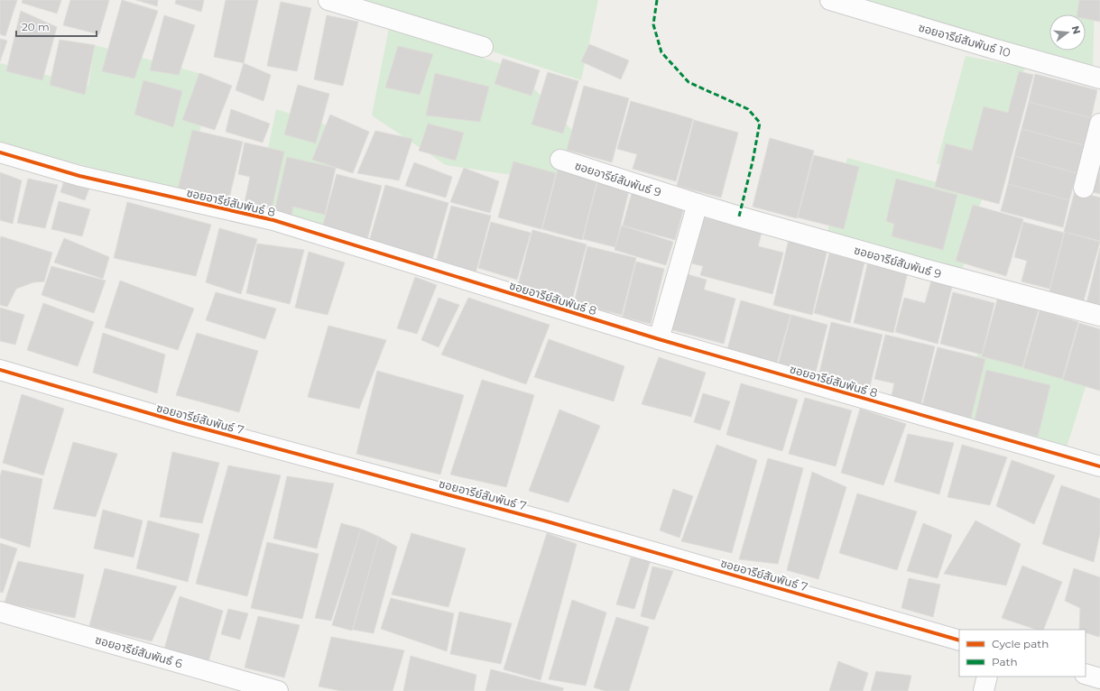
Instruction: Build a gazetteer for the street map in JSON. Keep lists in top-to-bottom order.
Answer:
{
  "streets": {
    "street": [
      "ซอยอารีย์สัมพันธ์ 10",
      "ซอยอารีย์สัมพันธ์ 9",
      "ซอยอารีย์สัมพันธ์ 8",
      "ซอยอารีย์สัมพันธ์ 7",
      "ซอยอารีย์สัมพันธ์ 6"
    ]
  },
  "legend": ["Cycle path", "Path"],
  "scale_bar": "20 m",
  "north": "right"
}
